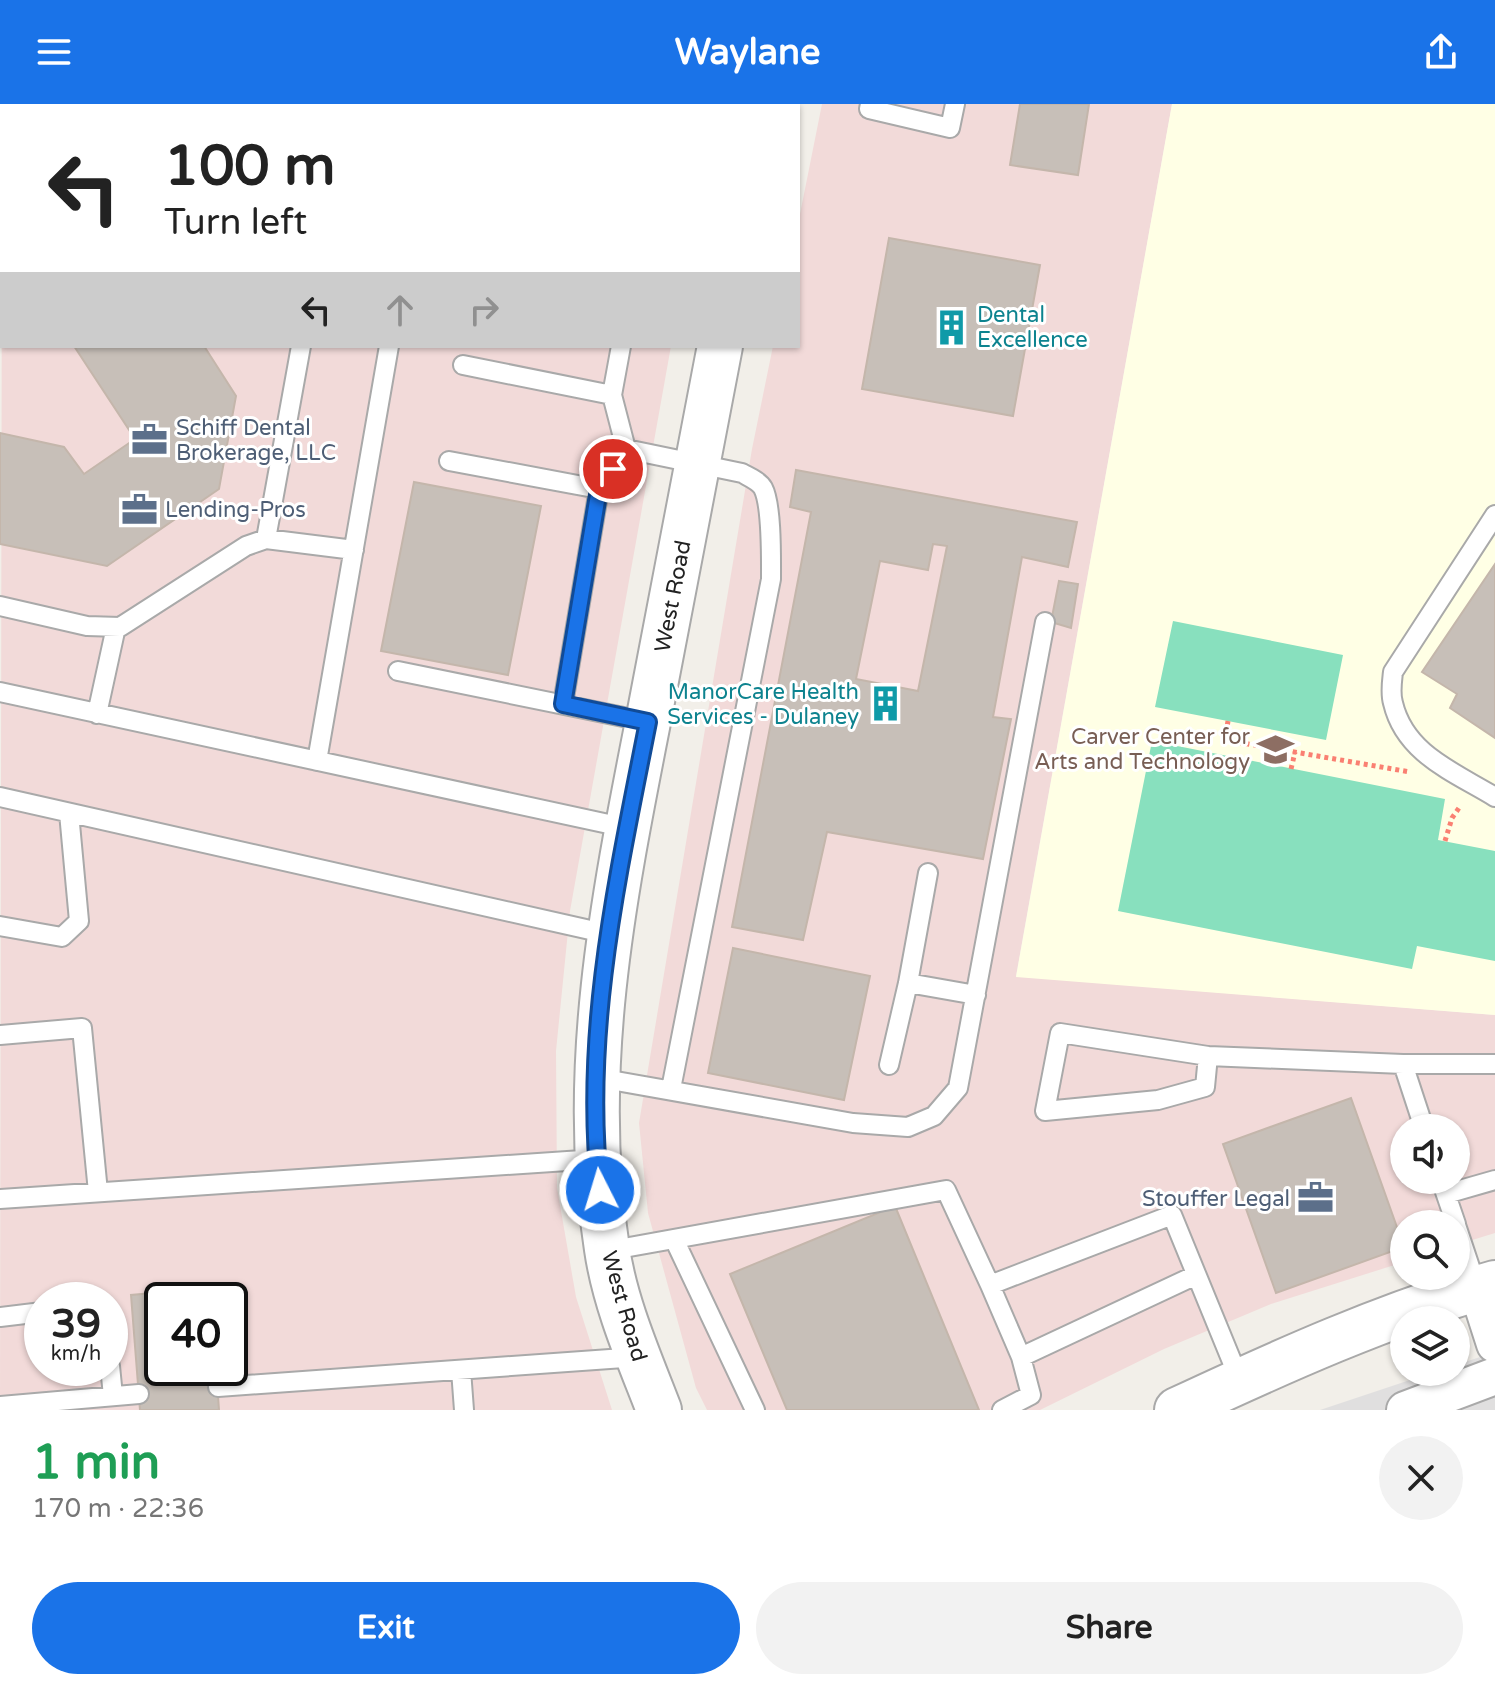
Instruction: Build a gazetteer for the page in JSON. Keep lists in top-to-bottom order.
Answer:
{
  "streets": {
    "street": ["West Road"]
  },
  "places": {
    "building": ["Dental Excellence", "ManorCare Health Services - Dulaney"],
    "office": ["Schiff Dental Brokerage, LLC", "Lending-Pros", "Stouffer Legal"],
    "school or university": ["Carver Center for Arts and Technology"]
  },
  "page": {
    "header": "Waylane",
    "turn": ["100 m", "Turn left"],
    "speed": "39 km/h",
    "limit": "40",
    "heading": ["1 min", "170 m · 22:36"],
    "buttons": ["Exit", "Share"]
  }
}
